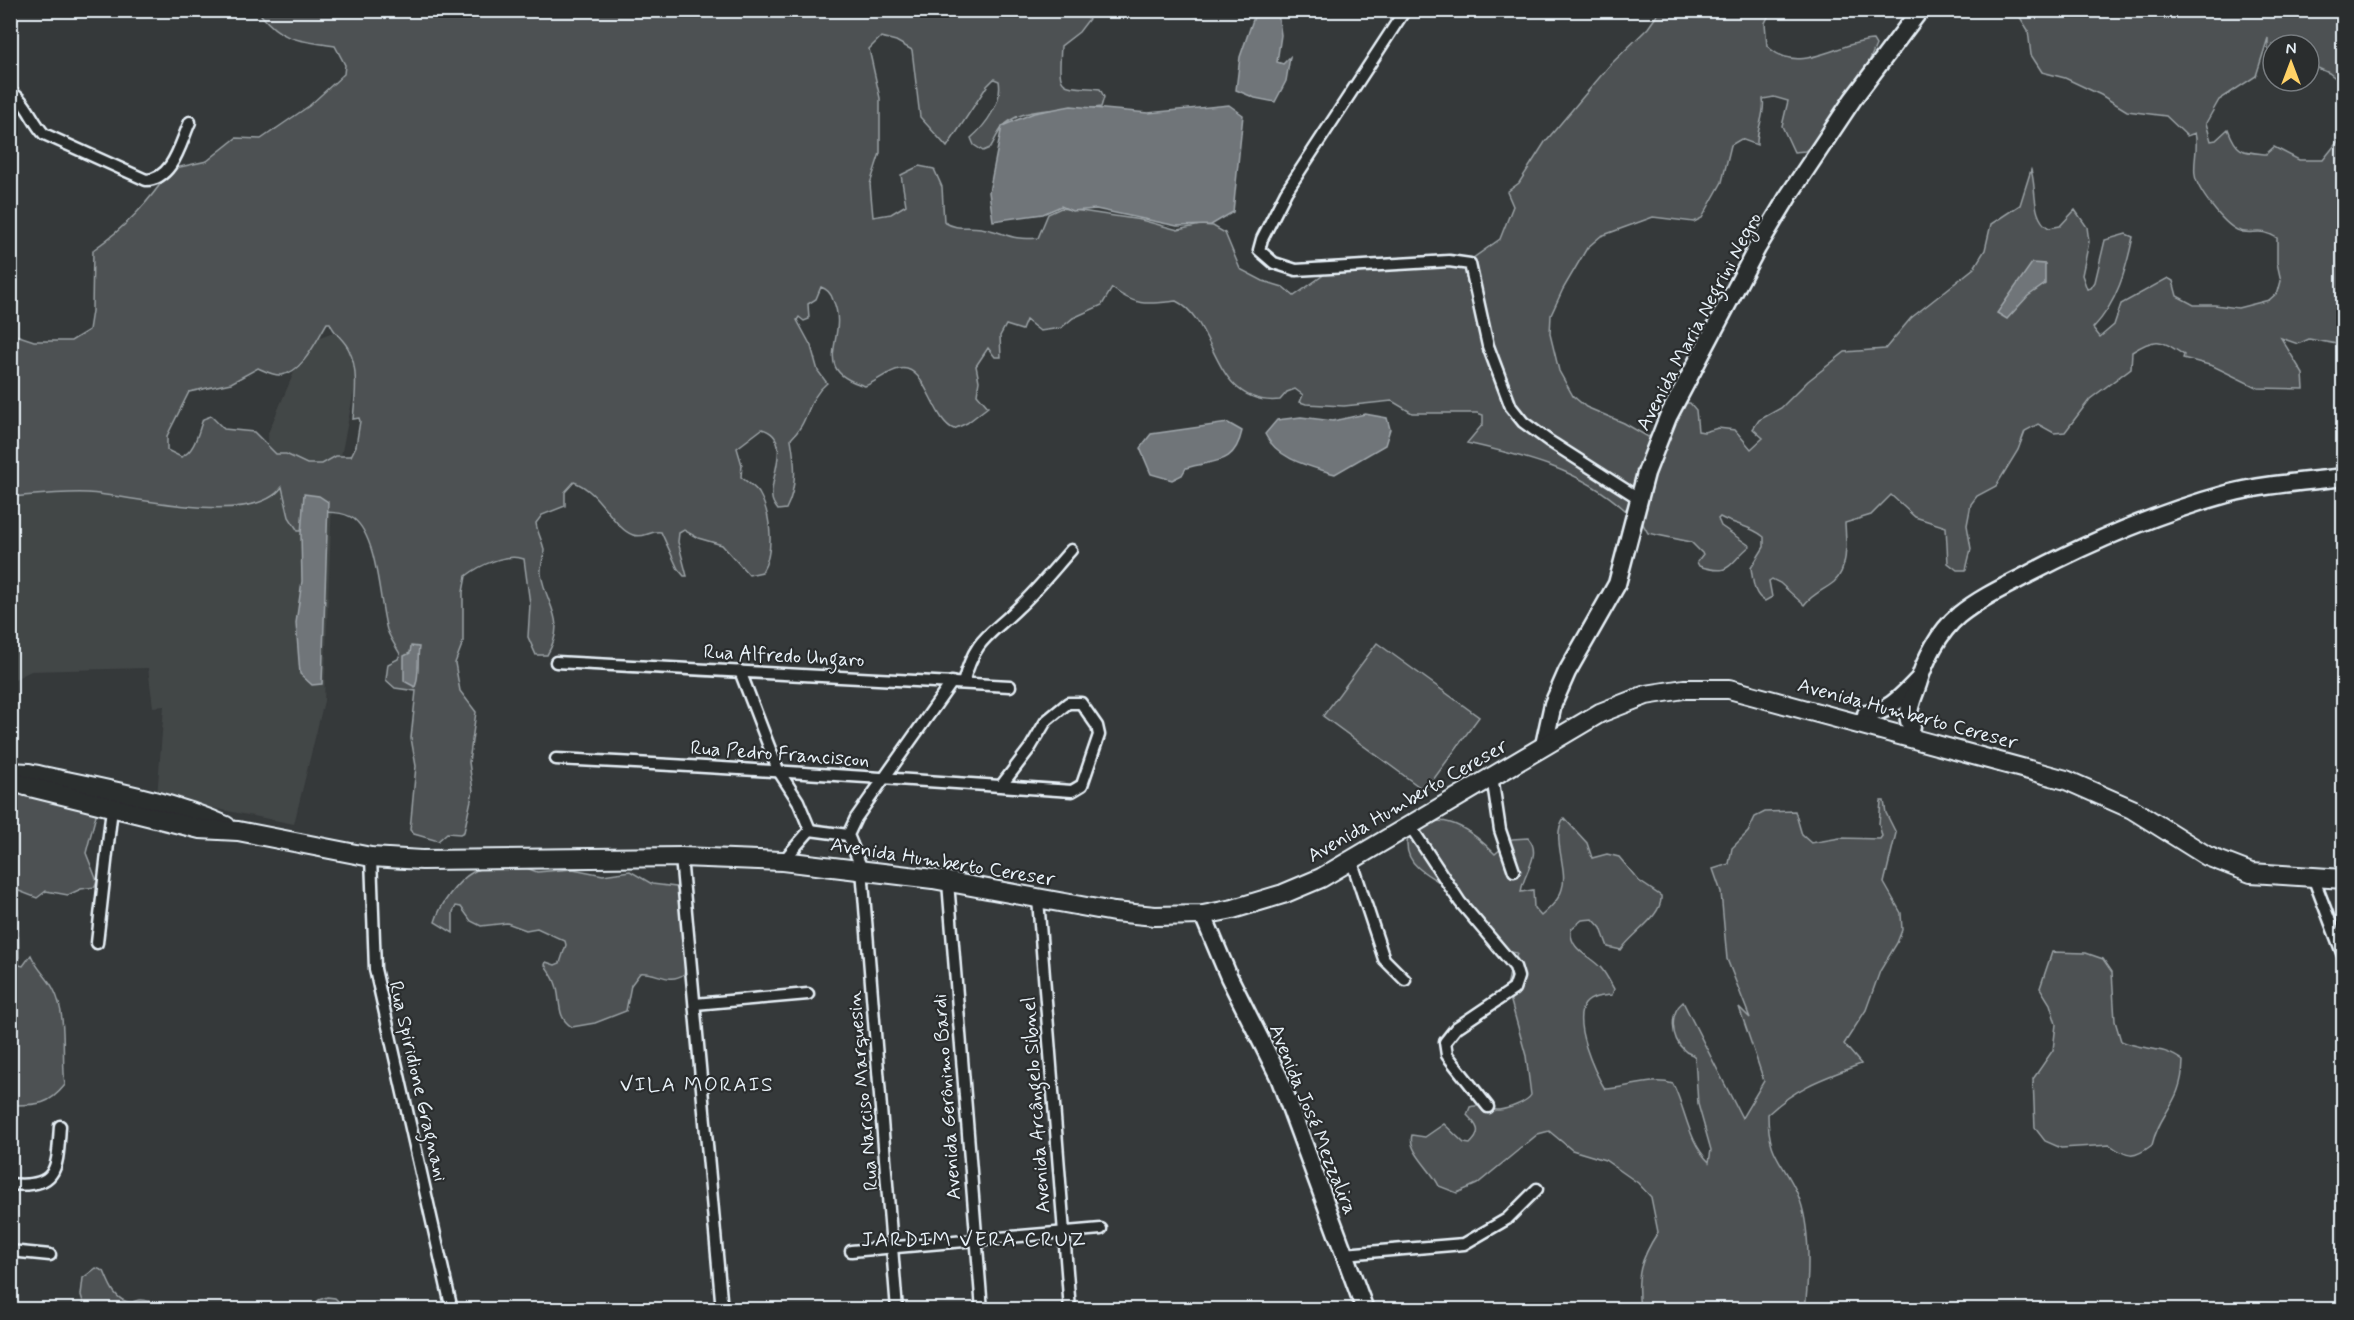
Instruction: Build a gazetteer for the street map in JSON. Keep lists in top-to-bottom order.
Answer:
{
  "streets": {
    "main road": ["Avenida Humberto Cereser"],
    "street": [
      "Avenida Maria Negrini Negro",
      "Rua Alfredo Ungaro",
      "Rua Pedro Franciscon",
      "Rua Spiridione Gragnani",
      "Rua Narciso Marquesin",
      "Avenida Gerônimo Bardi",
      "Avenida Arcângelo Sibnel",
      "Avenida José Mezzalira"
    ]
  },
  "crossings": [
    ["Avenida Maria Negrini Negro", "Avenida Humberto Cereser"],
    ["Avenida Humberto Cereser", "Rua Spiridione Gragnani"],
    ["Avenida Humberto Cereser", "Rua Narciso Marquesin"],
    ["Avenida Humberto Cereser", "Avenida Gerônimo Bardi"],
    ["Avenida Humberto Cereser", "Avenida Arcângelo Sibnel"],
    ["Avenida Humberto Cereser", "Avenida José Mezzalira"]
  ],
  "districts": ["VILA MORAIS", "JARDIM VERA CRUZ"],
  "north": "top"
}
